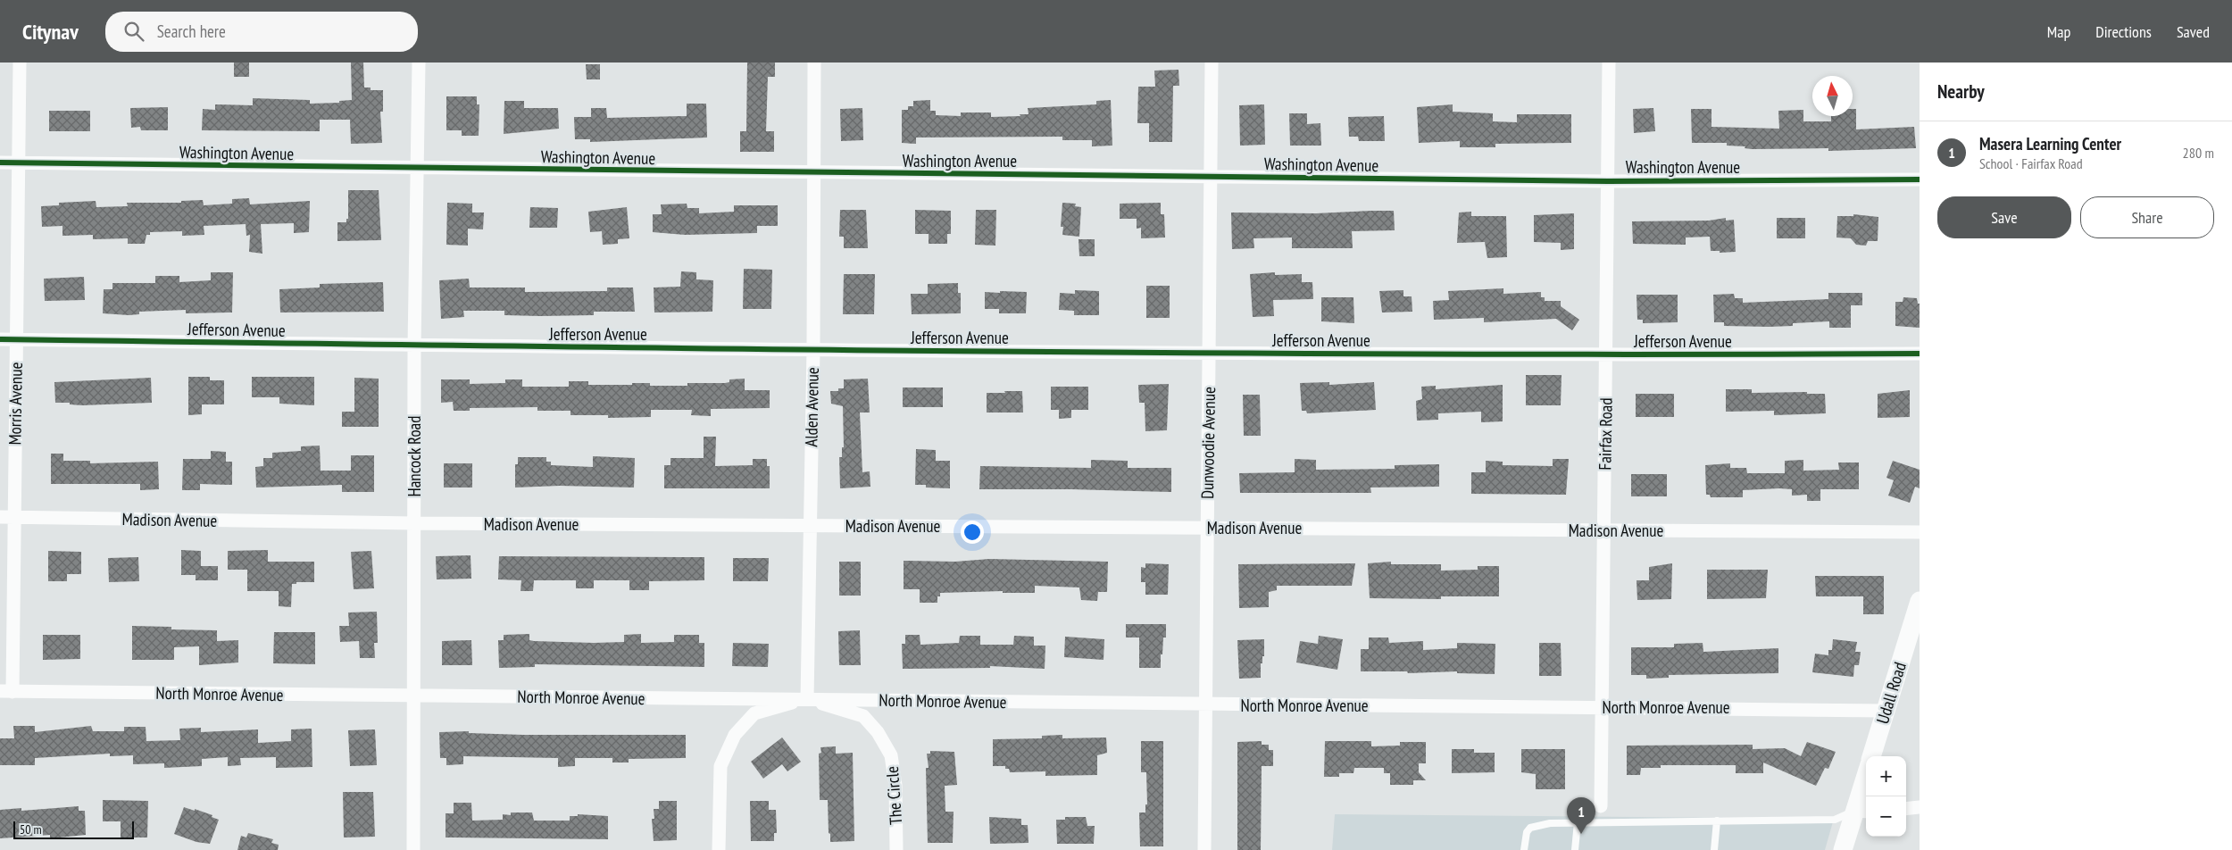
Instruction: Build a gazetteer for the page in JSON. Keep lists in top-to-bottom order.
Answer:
{
  "streets": {
    "street": [
      "Washington Avenue",
      "Jefferson Avenue",
      "Morris Avenue",
      "Alden Avenue",
      "Fairfax Road",
      "Dunwoodie Avenue",
      "Hancock Road",
      "Madison Avenue",
      "Udall Road",
      "North Monroe Avenue",
      "The Circle"
    ]
  },
  "crossings": [
    ["Washington Avenue", "Morris Avenue"],
    ["Washington Avenue", "Alden Avenue"],
    ["Washington Avenue", "Fairfax Road"],
    ["Washington Avenue", "Dunwoodie Avenue"],
    ["Washington Avenue", "Hancock Road"],
    ["Jefferson Avenue", "Morris Avenue"],
    ["Jefferson Avenue", "Alden Avenue"],
    ["Jefferson Avenue", "Fairfax Road"],
    ["Jefferson Avenue", "Dunwoodie Avenue"],
    ["Jefferson Avenue", "Hancock Road"],
    ["Morris Avenue", "Madison Avenue"],
    ["Morris Avenue", "North Monroe Avenue"],
    ["Alden Avenue", "Madison Avenue"],
    ["Alden Avenue", "North Monroe Avenue"],
    ["Alden Avenue", "The Circle"],
    ["Fairfax Road", "Madison Avenue"],
    ["Fairfax Road", "North Monroe Avenue"],
    ["Dunwoodie Avenue", "Madison Avenue"],
    ["Dunwoodie Avenue", "North Monroe Avenue"],
    ["Hancock Road", "Madison Avenue"],
    ["Hancock Road", "North Monroe Avenue"],
    ["Udall Road", "North Monroe Avenue"],
    ["North Monroe Avenue", "The Circle"]
  ],
  "scale_bar": "50 m",
  "north": "top",
  "page": {
    "header": "Citynav",
    "search": "Search here",
    "nav": ["Map", "Directions", "Saved"],
    "heading": "Nearby",
    "list": [
      {
        "mark": "1",
        "name": "Masera Learning Center",
        "note": "School · Fairfax Road",
        "value": "280 m"
      }
    ],
    "buttons": ["Save", "Share"],
    "map_buttons": ["+", "−"],
    "pins": "1",
    "scale": "50 m"
  }
}
